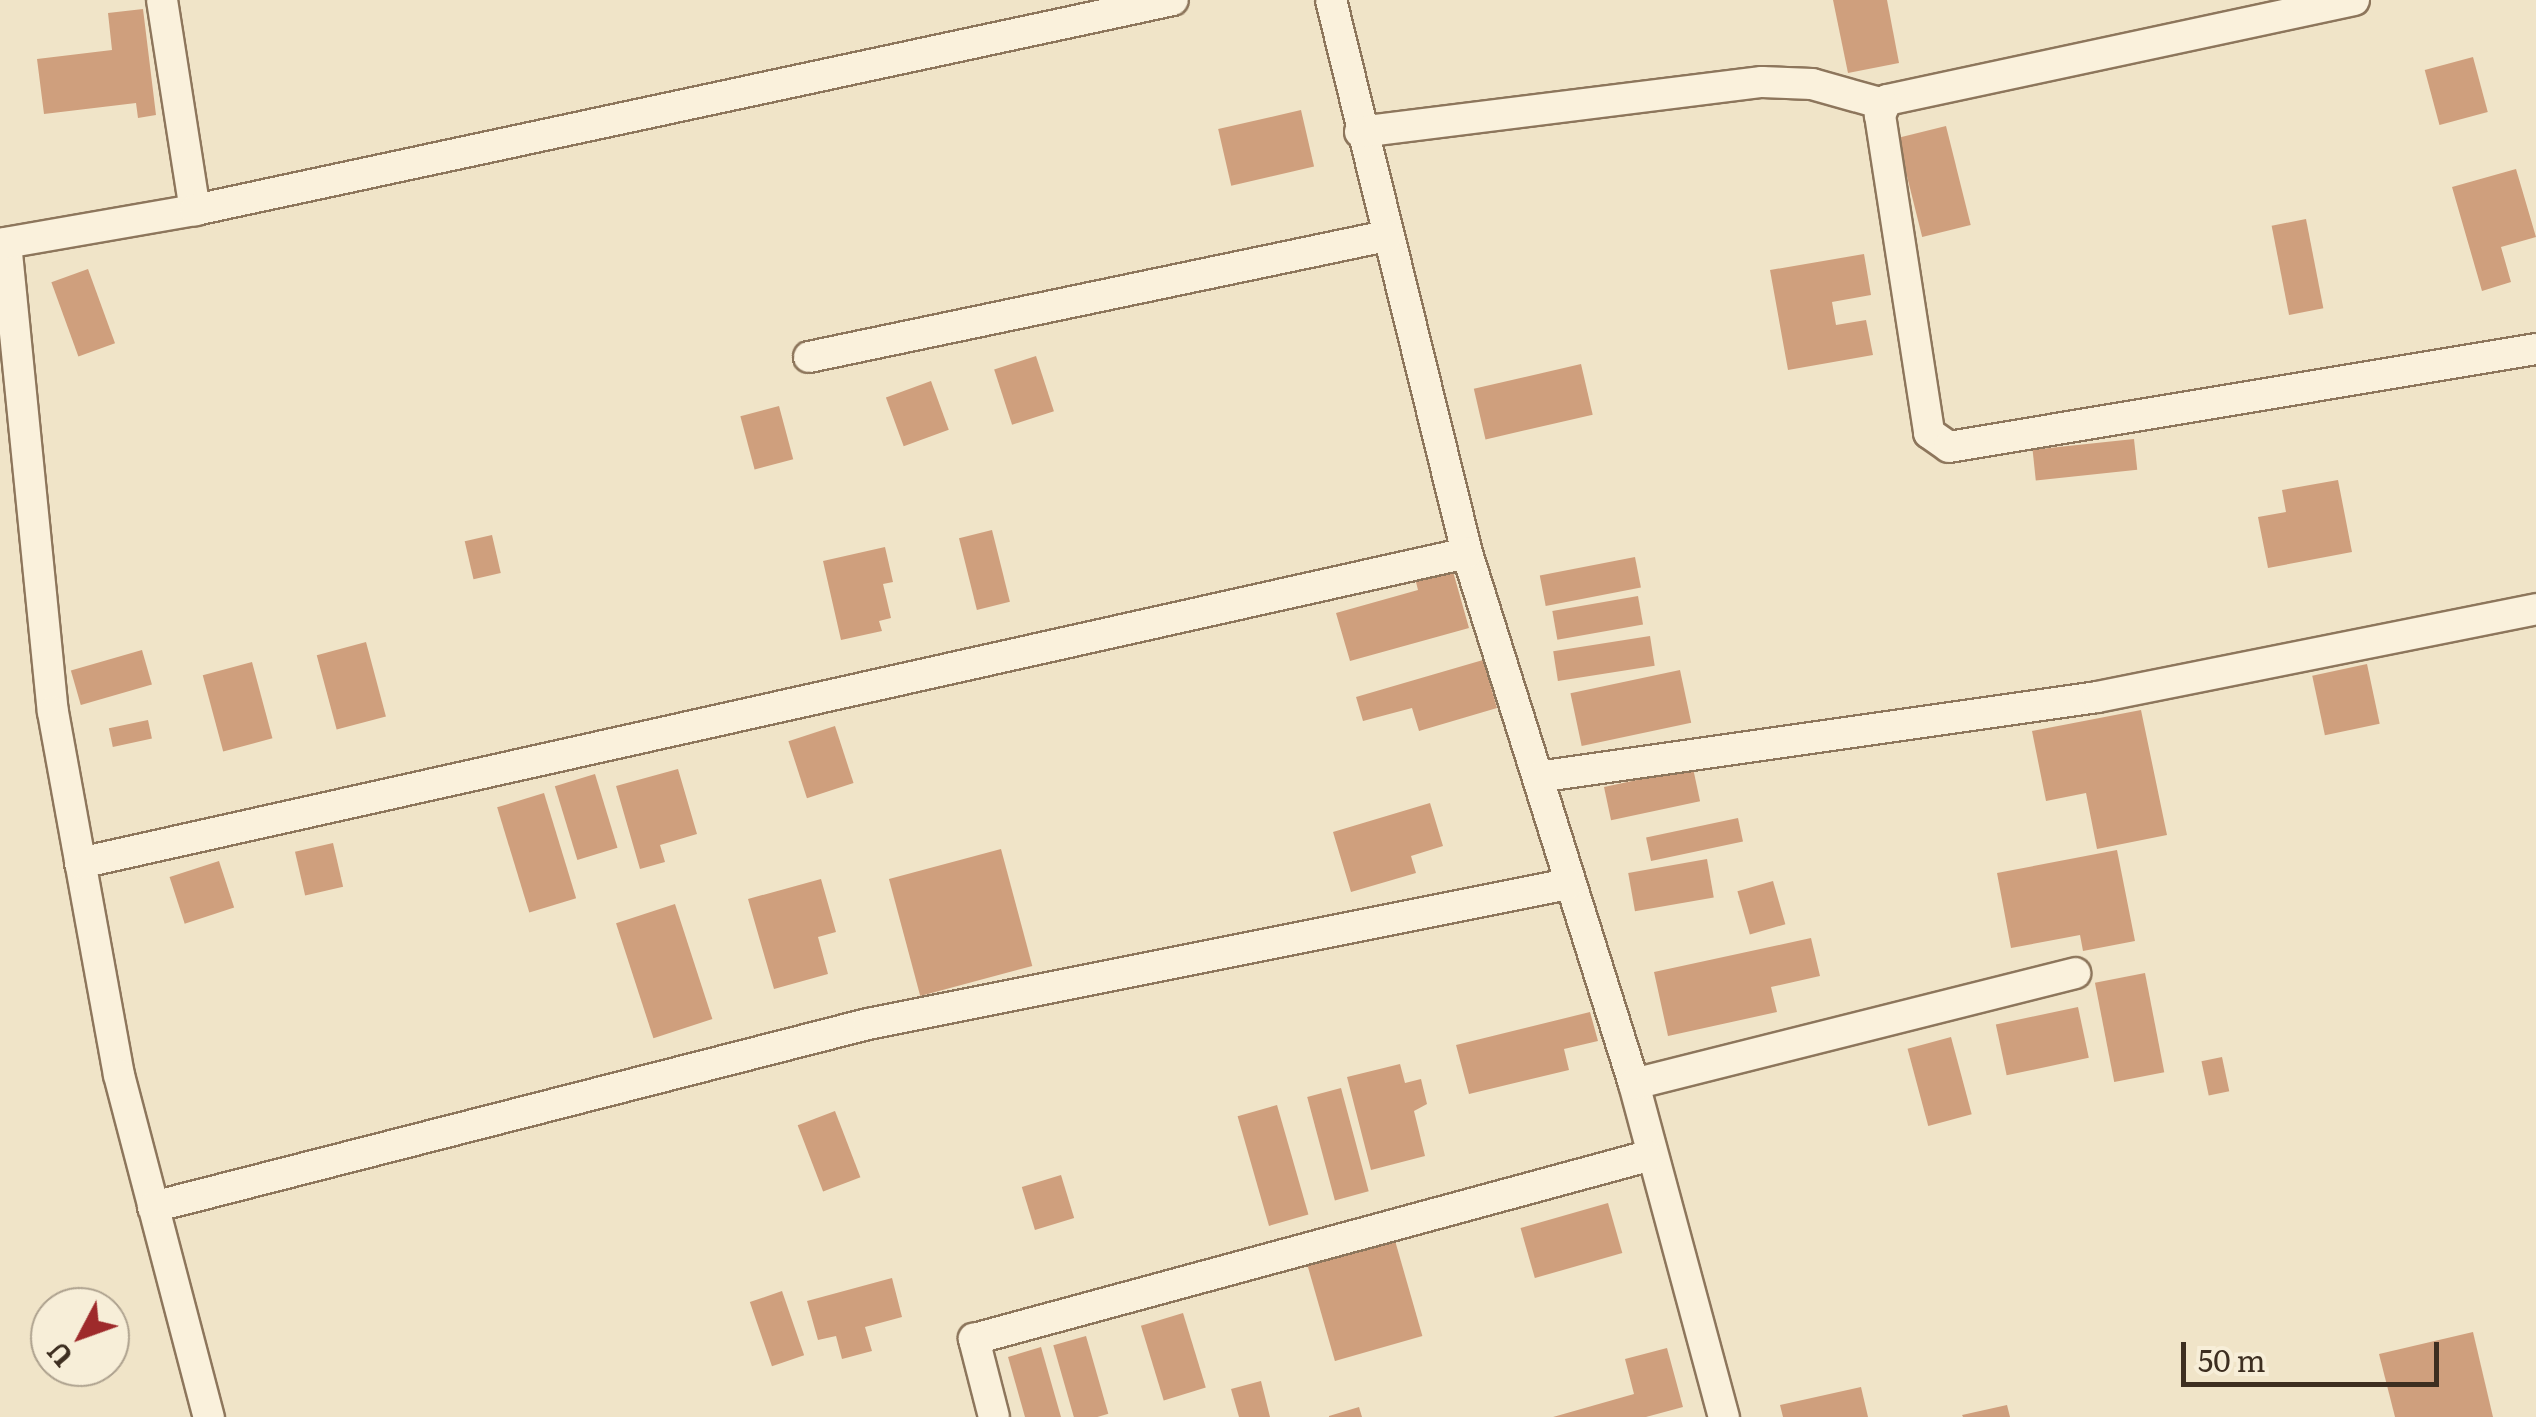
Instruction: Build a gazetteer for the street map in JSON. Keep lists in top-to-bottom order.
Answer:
{
  "scale_bar": "50 m",
  "north": "bottom left"
}
